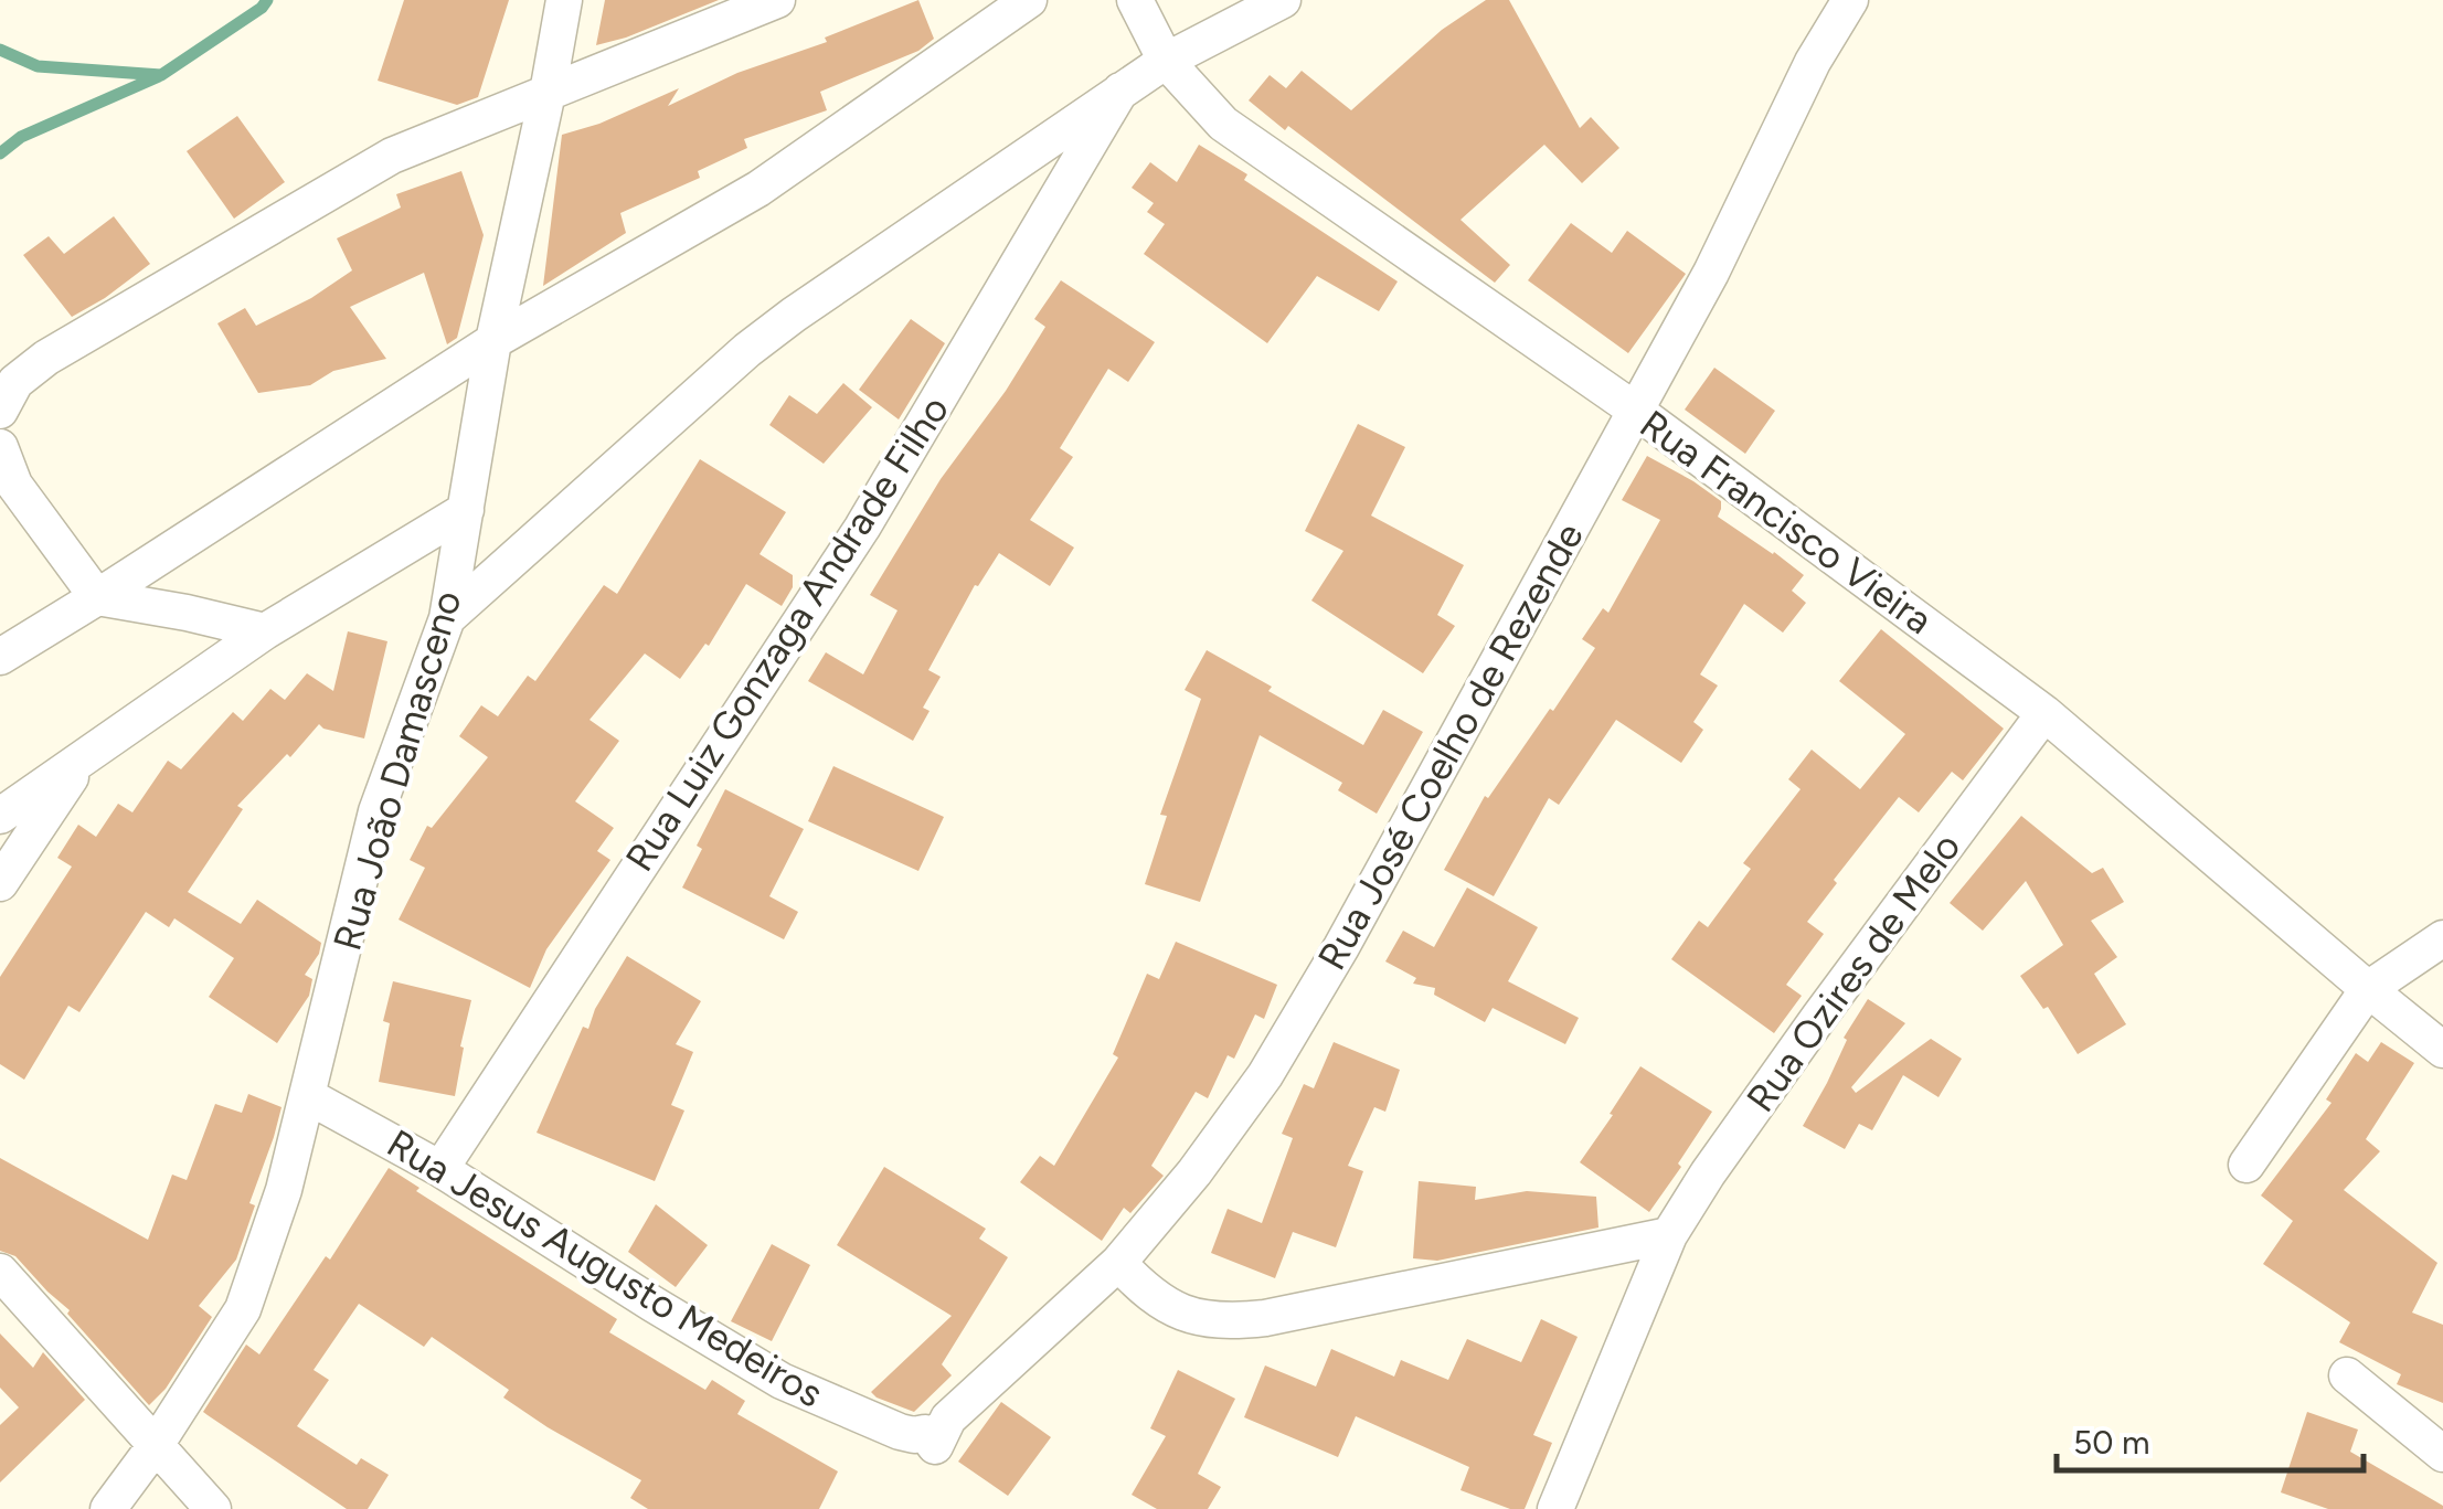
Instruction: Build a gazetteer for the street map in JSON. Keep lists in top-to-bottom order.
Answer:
{
  "streets": {
    "street": [
      "Rua Francisco Vieira",
      "Rua Luiz Gonzaga Andrade Filho",
      "Rua José Coelho de Rezende",
      "Rua João Damasceno",
      "Rua Ozires de Melo",
      "Rua Jesus Augusto Medeiros"
    ]
  },
  "crossings": [
    ["Rua Francisco Vieira", "Rua José Coelho de Rezende"],
    ["Rua Francisco Vieira", "Rua Ozires de Melo"],
    ["Rua Luiz Gonzaga Andrade Filho", "Rua Jesus Augusto Medeiros"],
    ["Rua José Coelho de Rezende", "Rua Jesus Augusto Medeiros"],
    ["Rua João Damasceno", "Rua Jesus Augusto Medeiros"]
  ],
  "scale_bar": "50 m"
}
